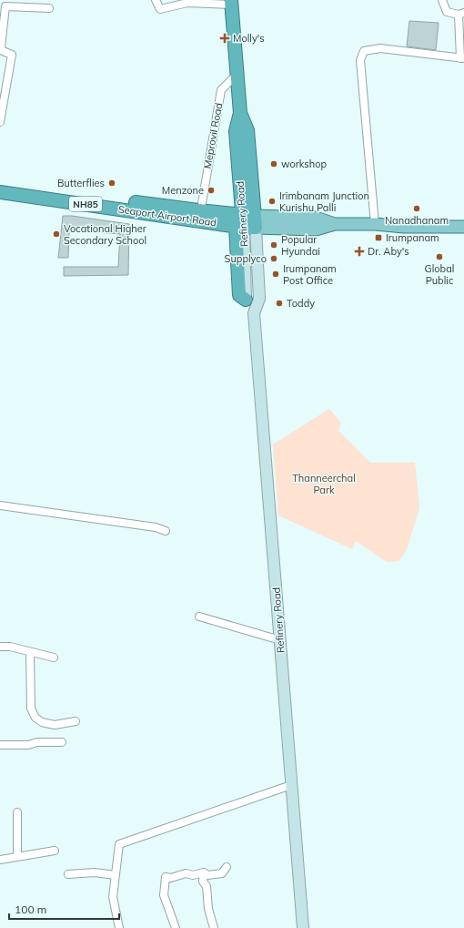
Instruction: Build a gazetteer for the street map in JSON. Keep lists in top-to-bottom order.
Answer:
{
  "streets": {
    "highway": ["NH85", "Refinery Road", "Seaport Airport Road"],
    "street": ["Meprovil Road"]
  },
  "crossings": [
    ["Meprovil Road", "Refinery Road"],
    ["Refinery Road", "Seaport Airport Road"]
  ],
  "parks": ["Thanneerchal Park"],
  "places": {
    "health": ["Molly's", "Dr. Aby's"],
    "other": [
      "workshop",
      "Butterflies",
      "Menzone",
      "Irimbanam Junction Kurishu Palli",
      "Nanadhanam",
      "Vocational Higher Secondary School",
      "Popular Hyundai",
      "Global Public",
      "Supplyco",
      "Irumpanam Post Office",
      "Toddy"
    ],
    "transit": ["Irumpanam"]
  },
  "scale_bar": "100 m"
}
